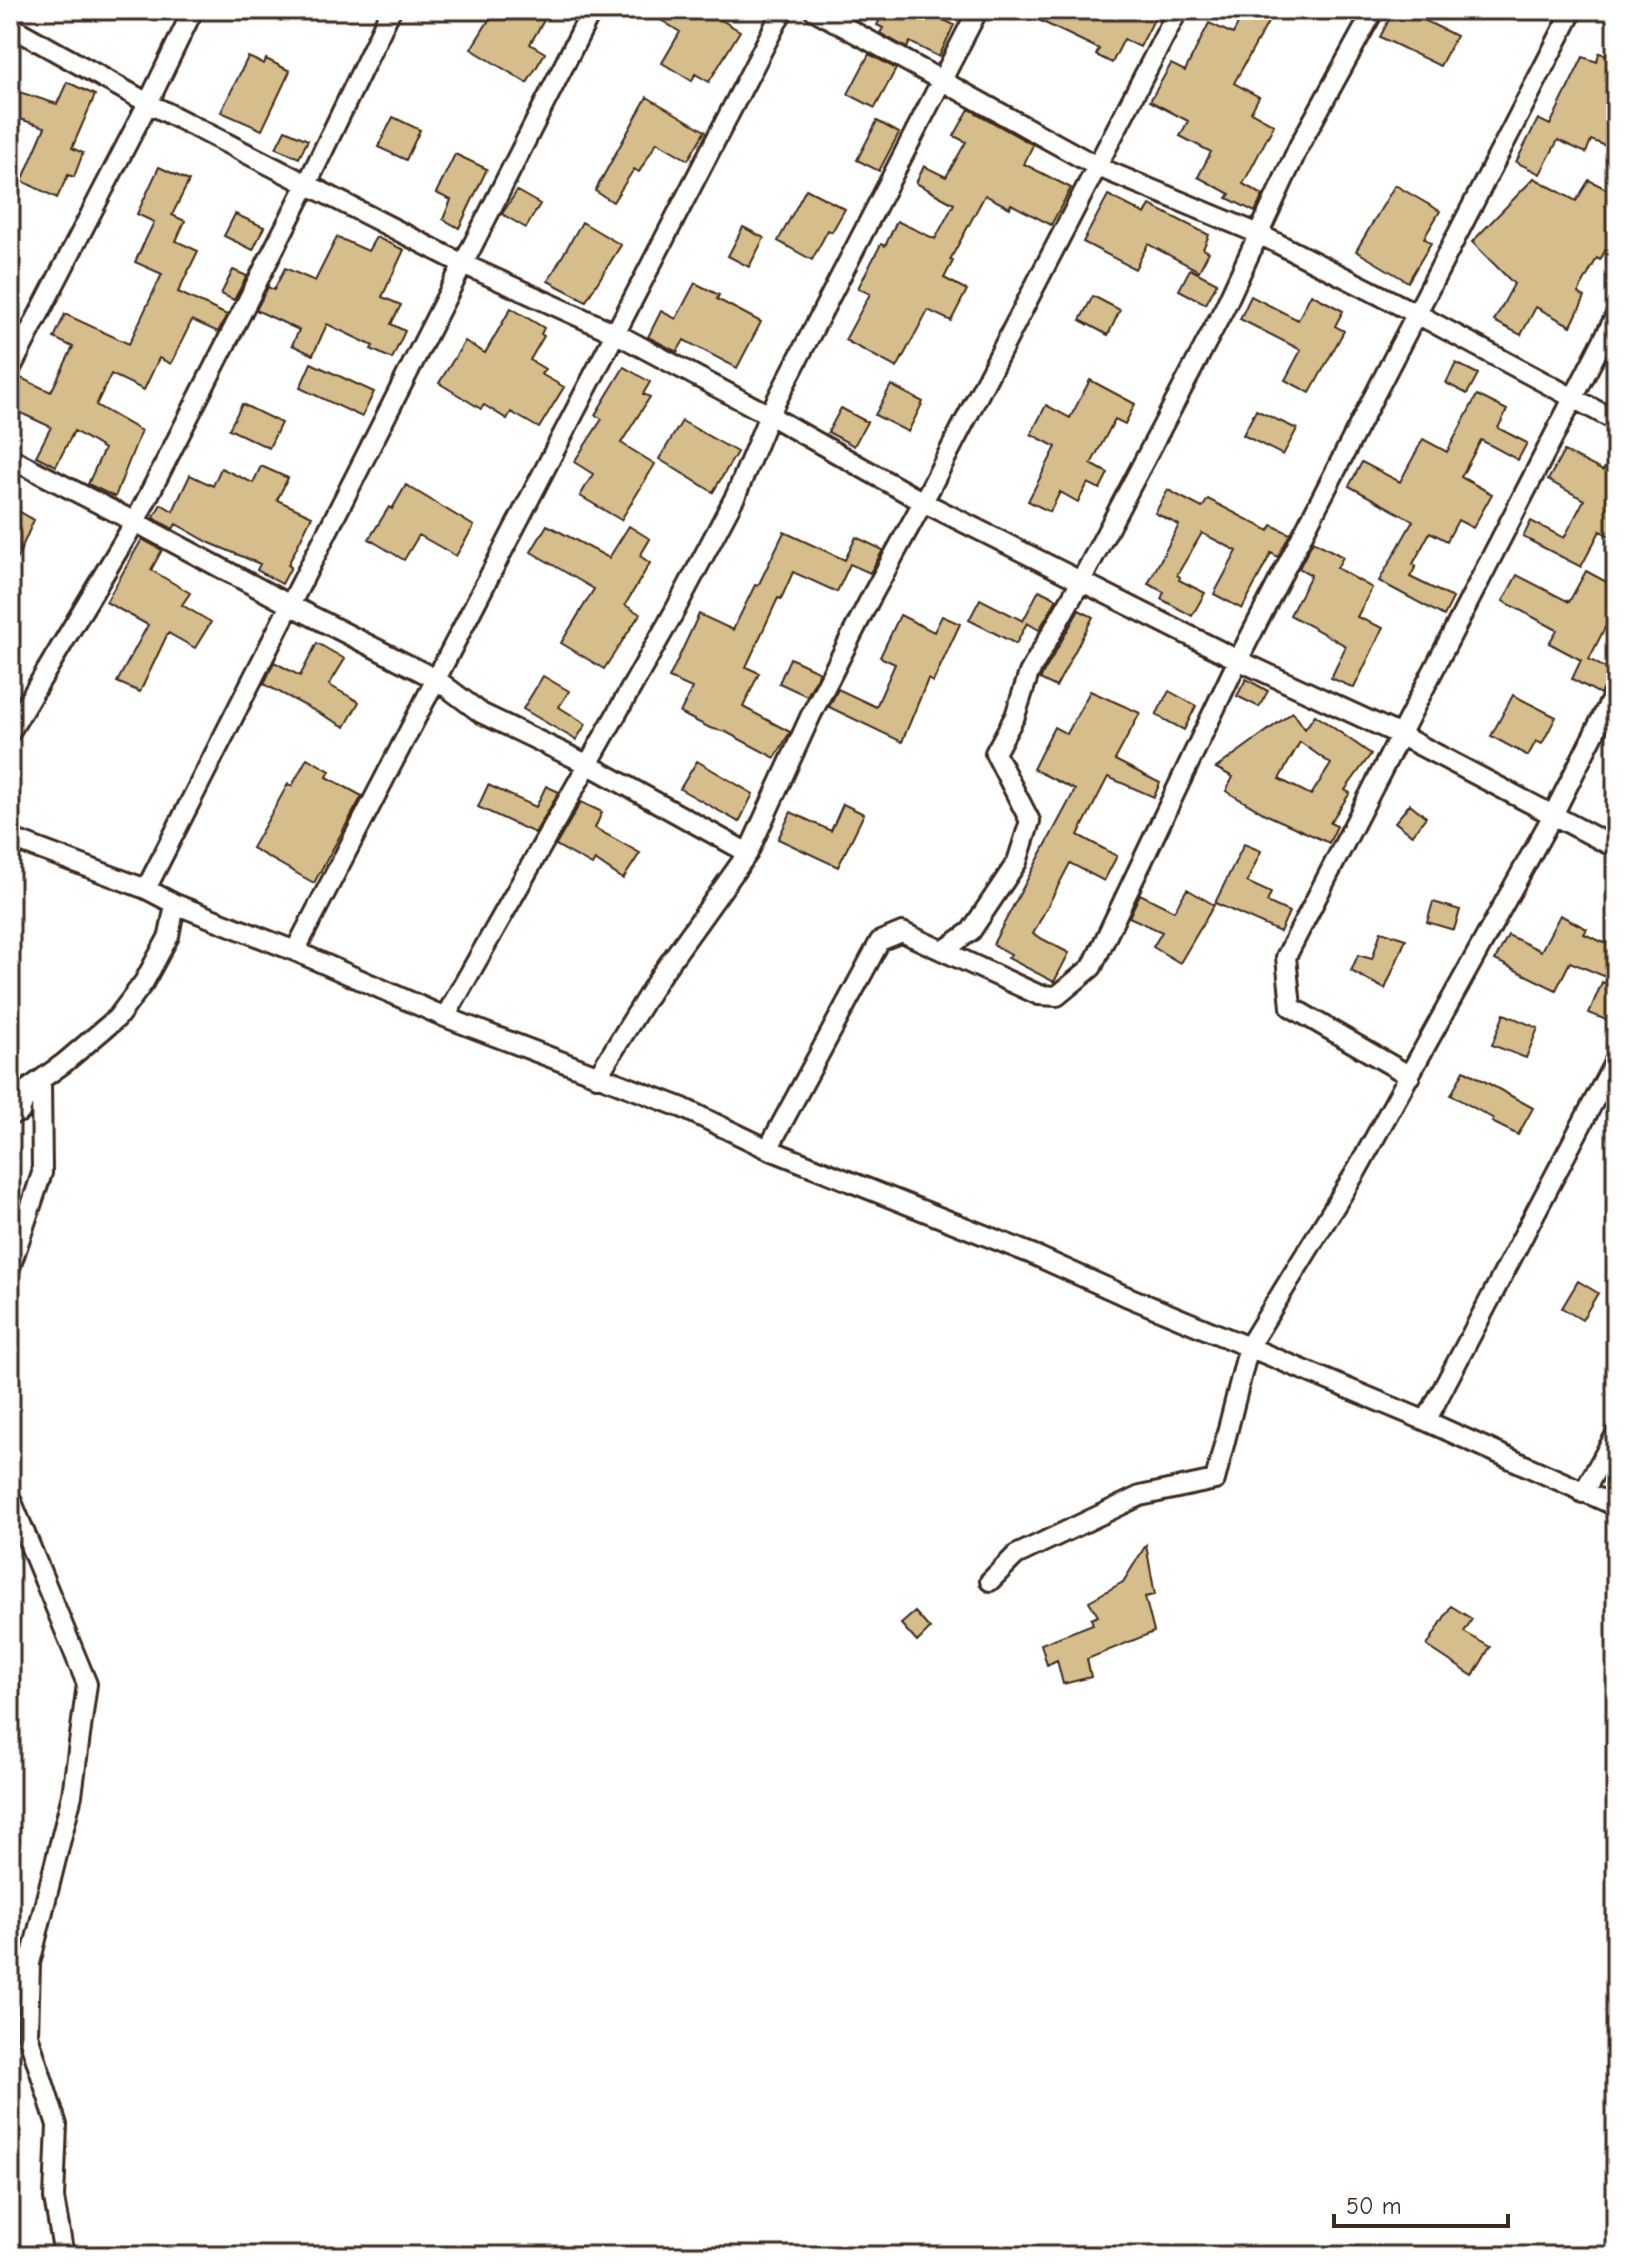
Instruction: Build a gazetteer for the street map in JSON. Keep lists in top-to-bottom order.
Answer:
{
  "scale_bar": "50 m"
}
